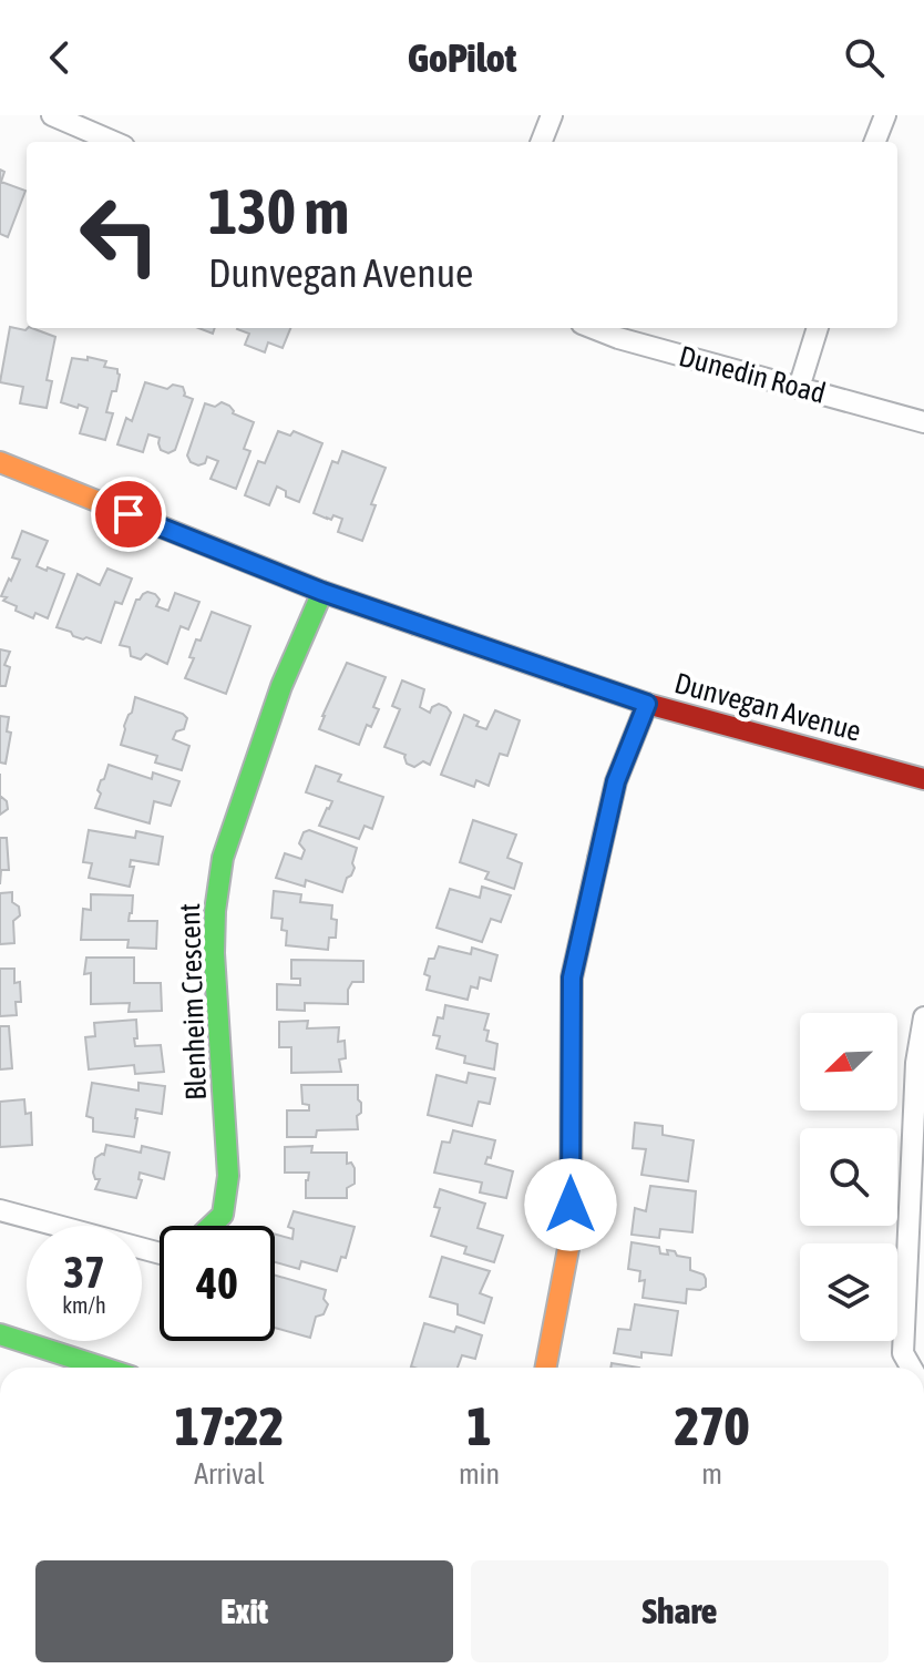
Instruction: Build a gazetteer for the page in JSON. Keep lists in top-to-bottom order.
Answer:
{
  "streets": {
    "street": ["Dunedin Road", "Dunvegan Avenue", "Blenheim Crescent"]
  },
  "crossings": [
    ["Dunvegan Avenue", "Blenheim Crescent"]
  ],
  "north": "bottom left",
  "page": {
    "header": "GoPilot",
    "turn": ["130 m", "Dunvegan Avenue"],
    "speed": "37 km/h",
    "limit": "40",
    "eta": [
      "17:22",
      "Arrival",
      "1",
      "min",
      "270",
      "m"
    ],
    "buttons": ["Exit", "Share"]
  }
}
